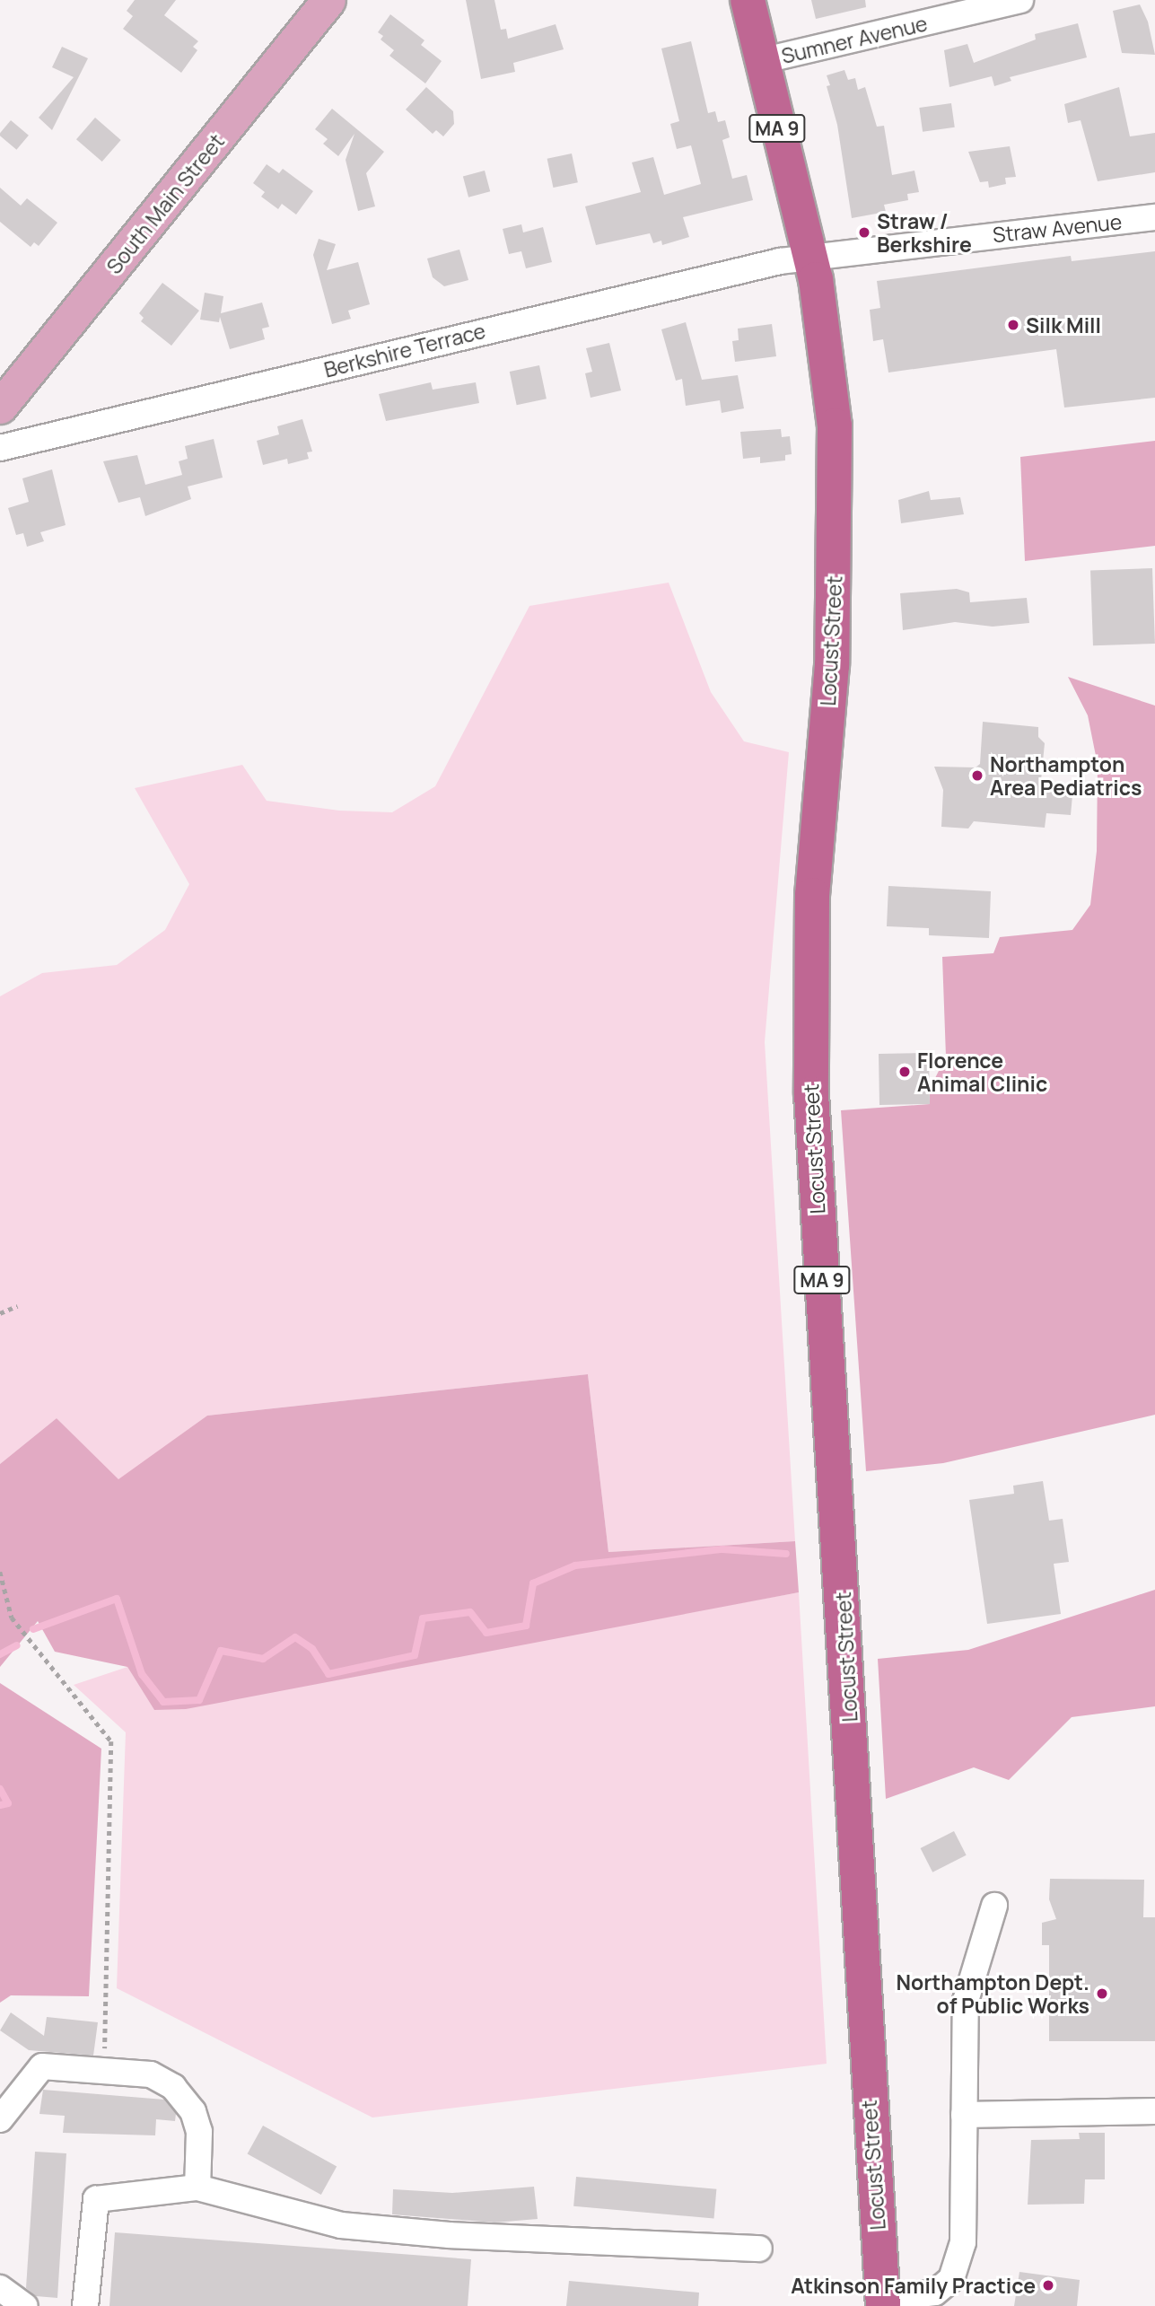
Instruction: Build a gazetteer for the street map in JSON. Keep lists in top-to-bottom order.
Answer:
{
  "streets": {
    "highway": ["MA 9", "Locust Street"],
    "main road": ["South Main Street"],
    "street": ["Sumner Avenue", "Straw Avenue", "Berkshire Terrace"]
  },
  "crossings": [
    ["Sumner Avenue", "Locust Street"],
    ["Straw Avenue", "Berkshire Terrace"],
    ["Straw Avenue", "Locust Street"],
    ["Berkshire Terrace", "Locust Street"]
  ],
  "places": [
    "Straw / Berkshire",
    "Silk Mill",
    "Northampton Area Pediatrics",
    "Florence Animal Clinic",
    "Northampton Dept. of Public Works",
    "Atkinson Family Practice"
  ]
}
